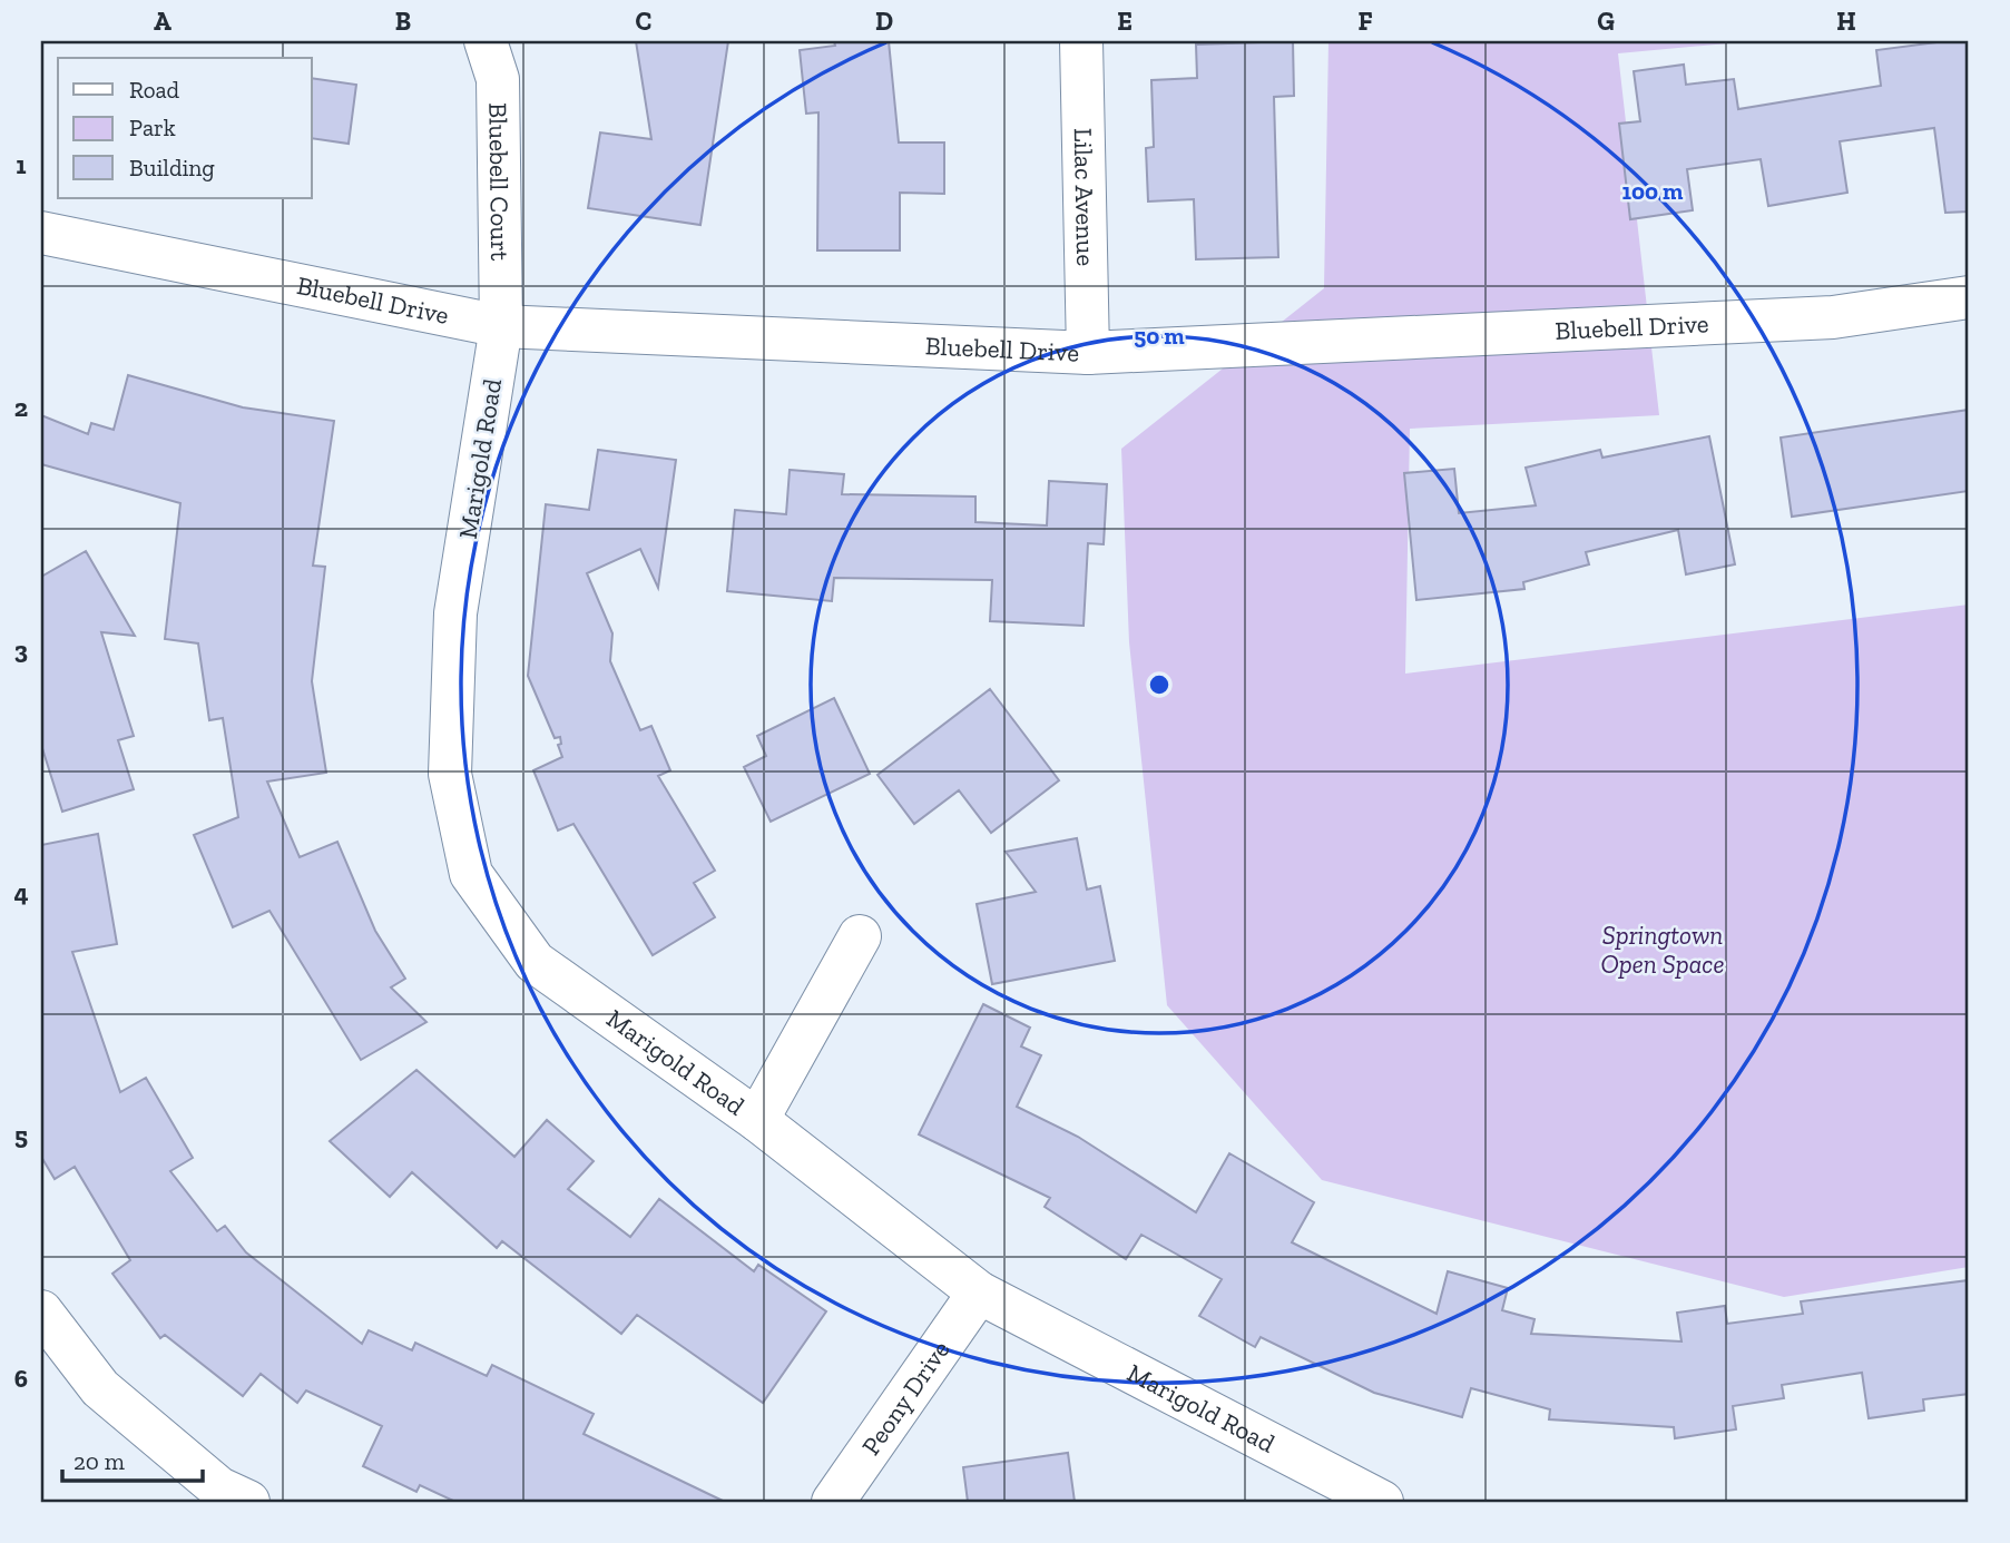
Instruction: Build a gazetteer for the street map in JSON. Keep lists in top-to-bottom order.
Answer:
{
  "streets": {
    "street": [
      "Bluebell Court",
      "Lilac Avenue",
      "Bluebell Drive",
      "Marigold Road",
      "Peony Drive"
    ]
  },
  "crossings": [
    ["Bluebell Court", "Bluebell Drive"],
    ["Bluebell Court", "Marigold Road"],
    ["Lilac Avenue", "Bluebell Drive"],
    ["Bluebell Drive", "Marigold Road"],
    ["Marigold Road", "Peony Drive"]
  ],
  "parks": ["Springtown Open Space"],
  "legend": ["Road", "Park", "Building"],
  "scale_bar": "20 m",
  "grid": {
    "columns": [
      "A",
      "B",
      "C",
      "D",
      "E",
      "F",
      "G",
      "H"
    ],
    "rows": [
      "1",
      "2",
      "3",
      "4",
      "5",
      "6"
    ]
  },
  "rings": ["100 m", "50 m"]
}
